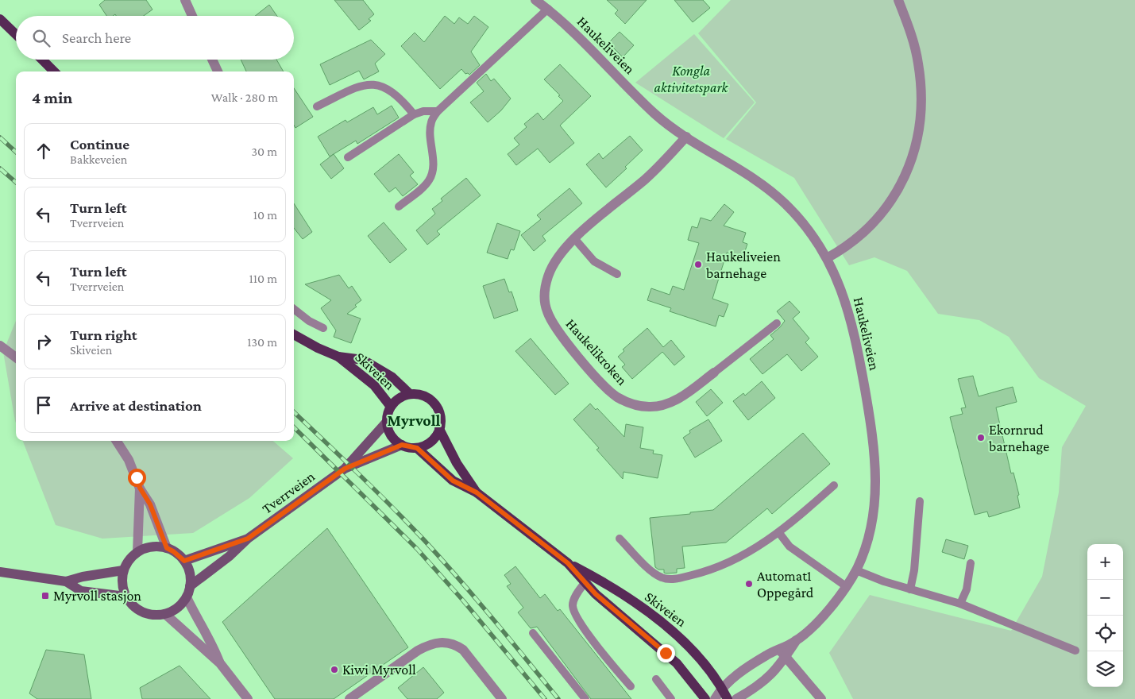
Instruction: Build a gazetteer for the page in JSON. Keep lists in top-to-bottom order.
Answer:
{
  "streets": {
    "main road": ["Skiveien", "Tverrveien"],
    "street": ["Haukeliveien", "Haukelikroken"]
  },
  "crossings": [
    ["Haukeliveien", "Haukelikroken"],
    ["Haukeliveien", "Skiveien"],
    ["Skiveien", "Tverrveien"]
  ],
  "districts": ["Myrvoll"],
  "parks": ["Kongla aktivitetspark"],
  "places": {
    "other": [
      "Haukeliveien barnehage",
      "Ekornrud barnehage",
      "Automat1 Oppegård",
      "Kiwi Myrvoll"
    ],
    "transit": ["Myrvoll stasjon"]
  },
  "page": {
    "search": "Search here",
    "heading": ["4 min", "Walk · 280 m"],
    "list": [
      ["Continue", "Bakkeveien", "30 m"],
      ["Turn left", "Tverrveien", "10 m"],
      ["Turn left", "Tverrveien", "110 m"],
      ["Turn right", "Skiveien", "130 m"],
      "Arrive at destination"
    ],
    "map_buttons": ["+", "−"]
  }
}
